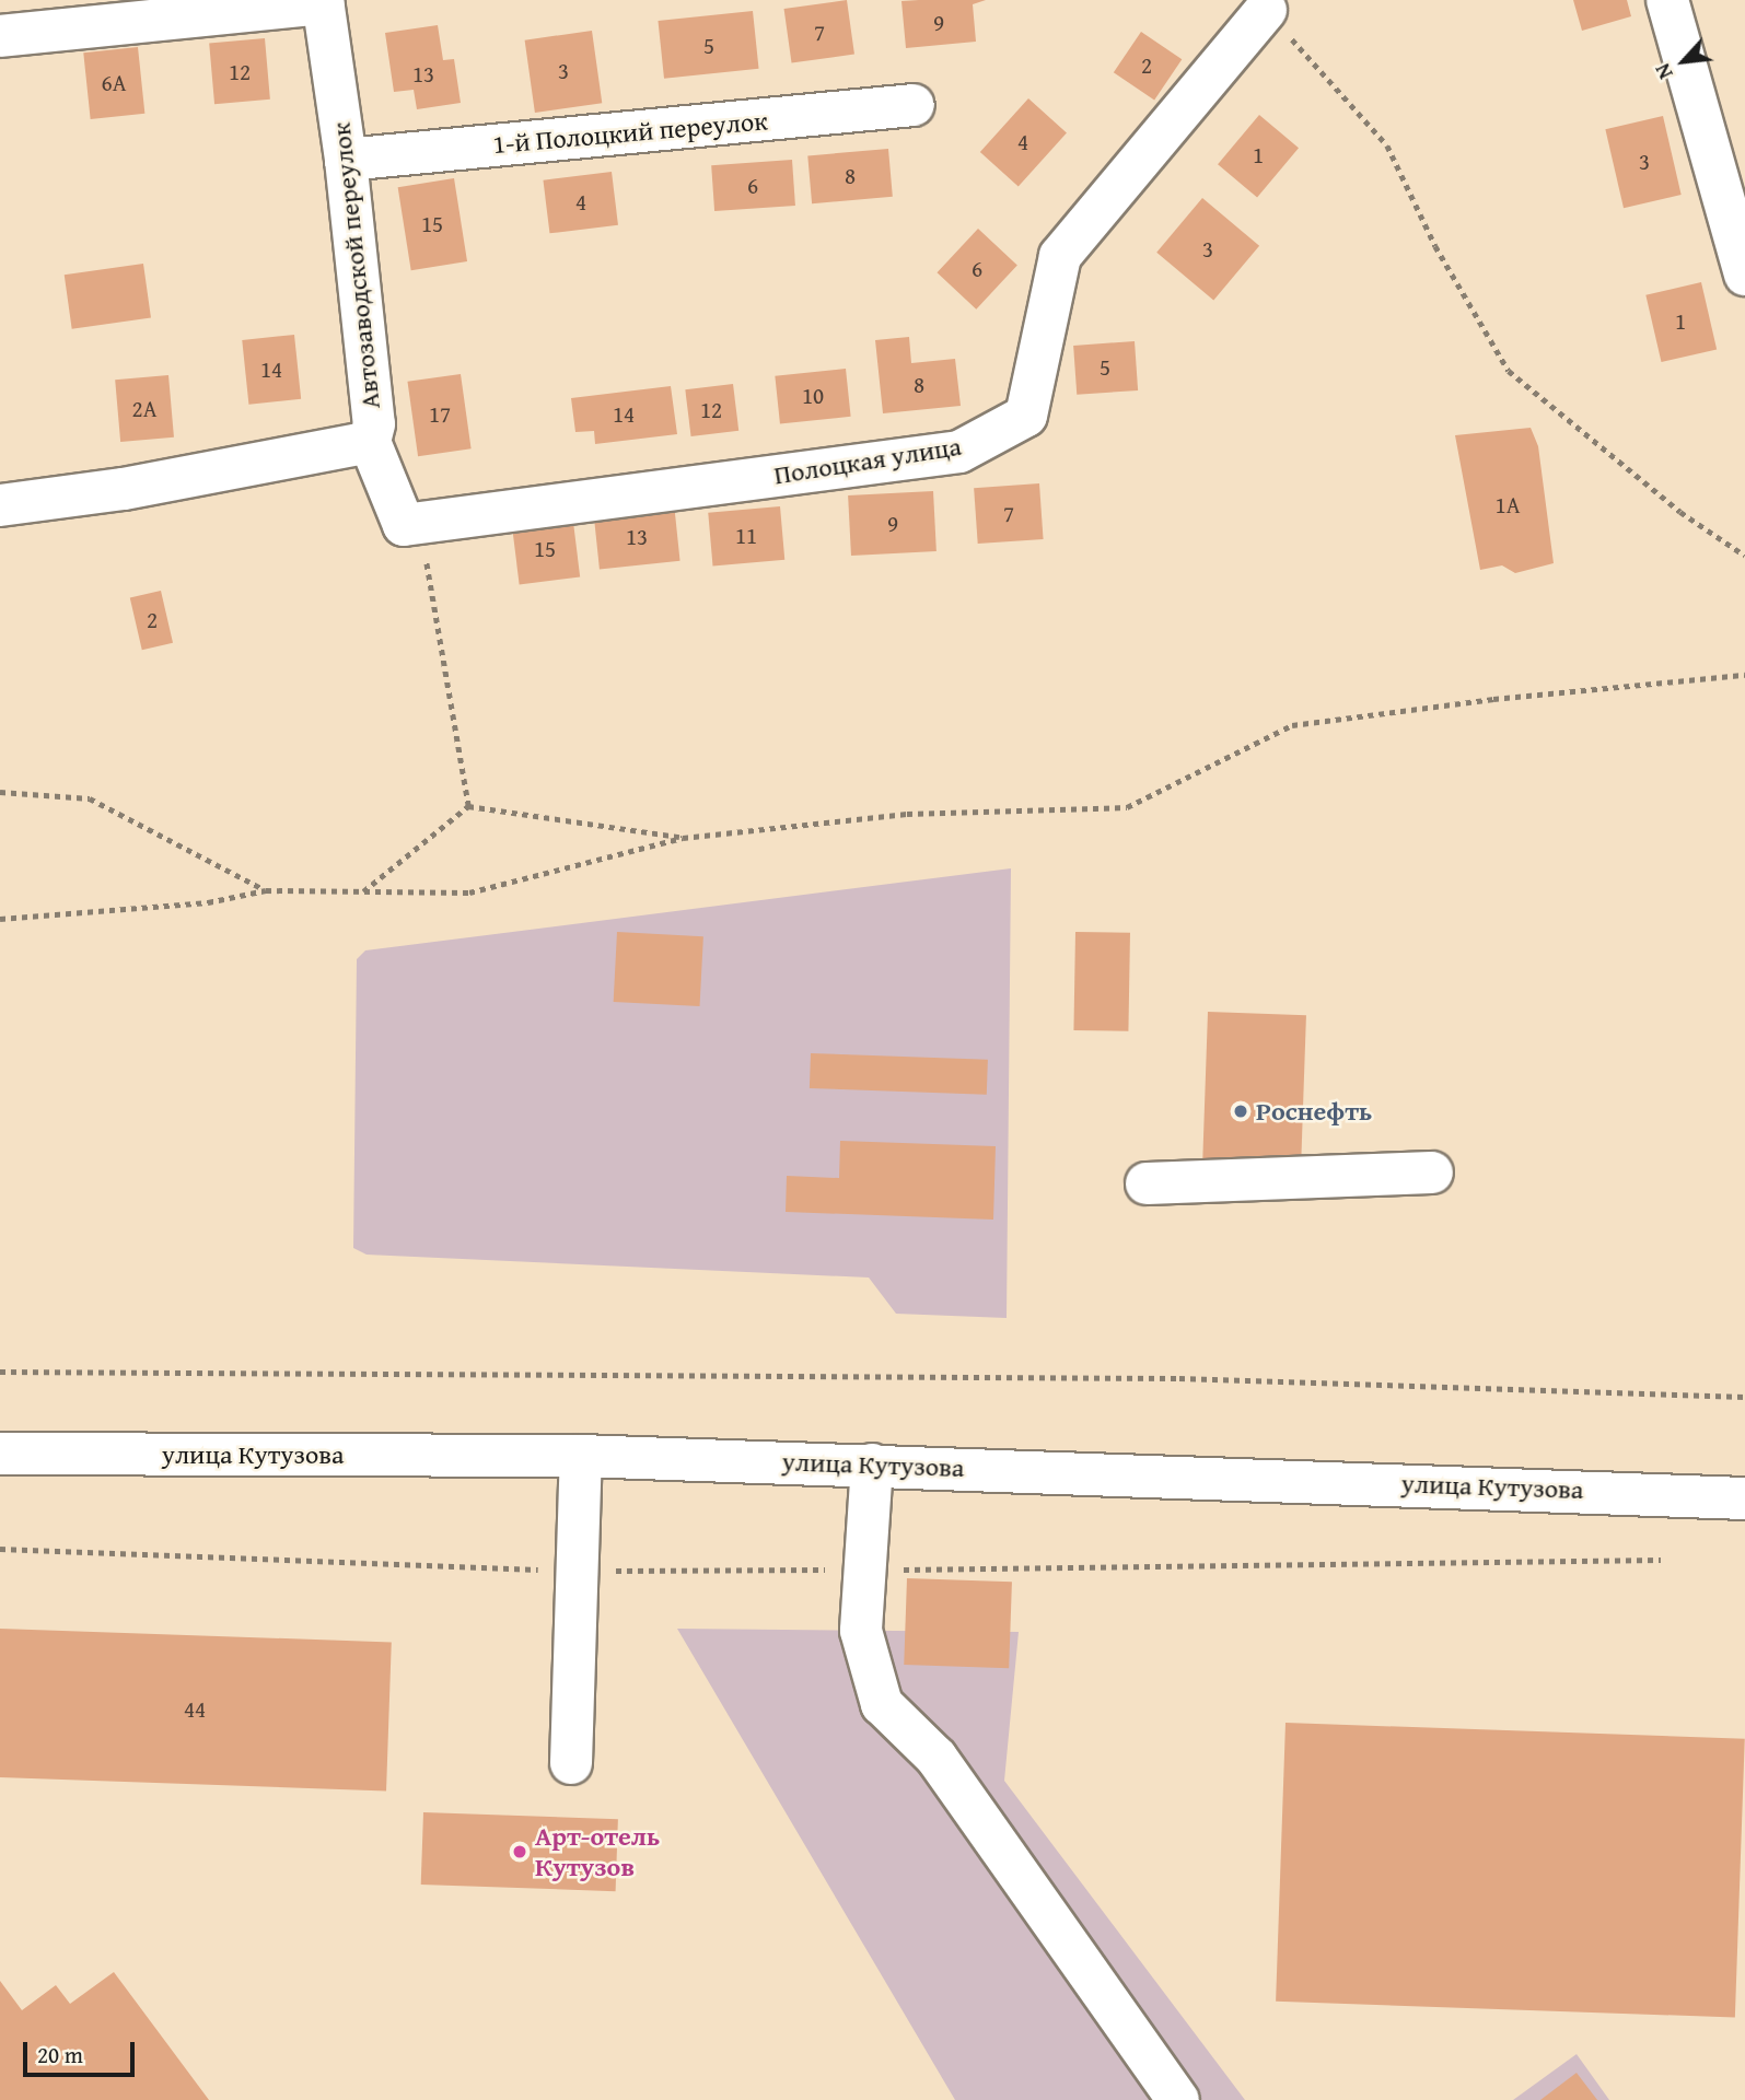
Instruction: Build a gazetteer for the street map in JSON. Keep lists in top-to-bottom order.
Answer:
{
  "streets": {
    "street": [
      "1-й Полоцкий переулок",
      "Автозаводской переулок",
      "Полоцкая улица",
      "улица Кутузова"
    ]
  },
  "crossings": [
    ["1-й Полоцкий переулок", "Автозаводской переулок"],
    ["Автозаводской переулок", "Полоцкая улица"]
  ],
  "places": ["Роснефть", "Арт-отель Кутузов"],
  "house_numbers": [
    "9",
    "7",
    "5",
    "2",
    "3",
    "12",
    "13",
    "6А",
    "4",
    "1",
    "3",
    "8",
    "6",
    "4",
    "15",
    "3",
    "6",
    "1",
    "5",
    "14",
    "8",
    "10",
    "2А",
    "12",
    "17",
    "14",
    "1А",
    "7",
    "9",
    "11",
    "13",
    "15",
    "2",
    "44"
  ],
  "scale_bar": "20 m",
  "north": "bottom left"
}
